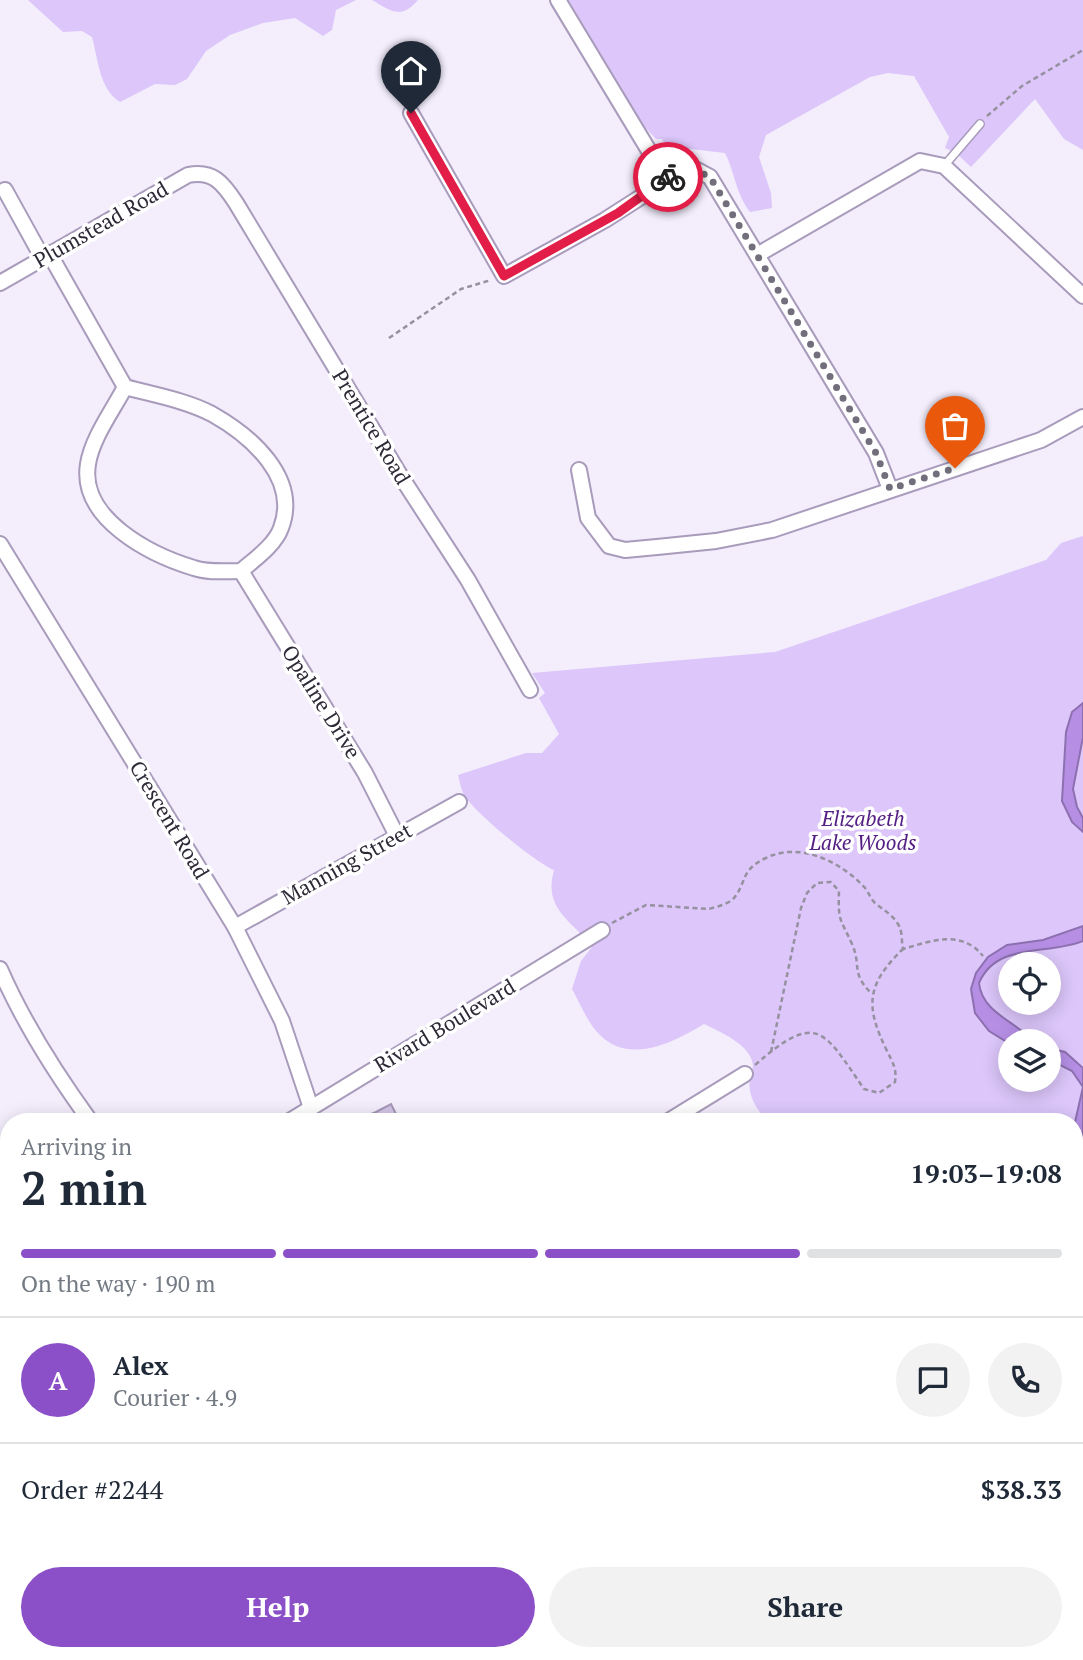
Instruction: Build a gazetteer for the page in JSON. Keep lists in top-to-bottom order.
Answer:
{
  "streets": {
    "street": [
      "Plumstead Road",
      "Prentice Road",
      "Opaline Drive",
      "Crescent Road",
      "Manning Street",
      "Rivard Boulevard"
    ]
  },
  "crossings": [
    ["Plumstead Road", "Prentice Road"],
    ["Opaline Drive", "Manning Street"],
    ["Crescent Road", "Manning Street"],
    ["Crescent Road", "Rivard Boulevard"]
  ],
  "parks": ["Elizabeth Lake Woods"],
  "page": {
    "heading": ["2 min", "Arriving in", "19:03–19:08"],
    "panel": [
      "Alex",
      "Courier · 4.9",
      "Order #2244",
      "$38.33"
    ],
    "bar": "On the way · 190 m",
    "round": "A",
    "buttons": ["Help", "Share"]
  }
}
